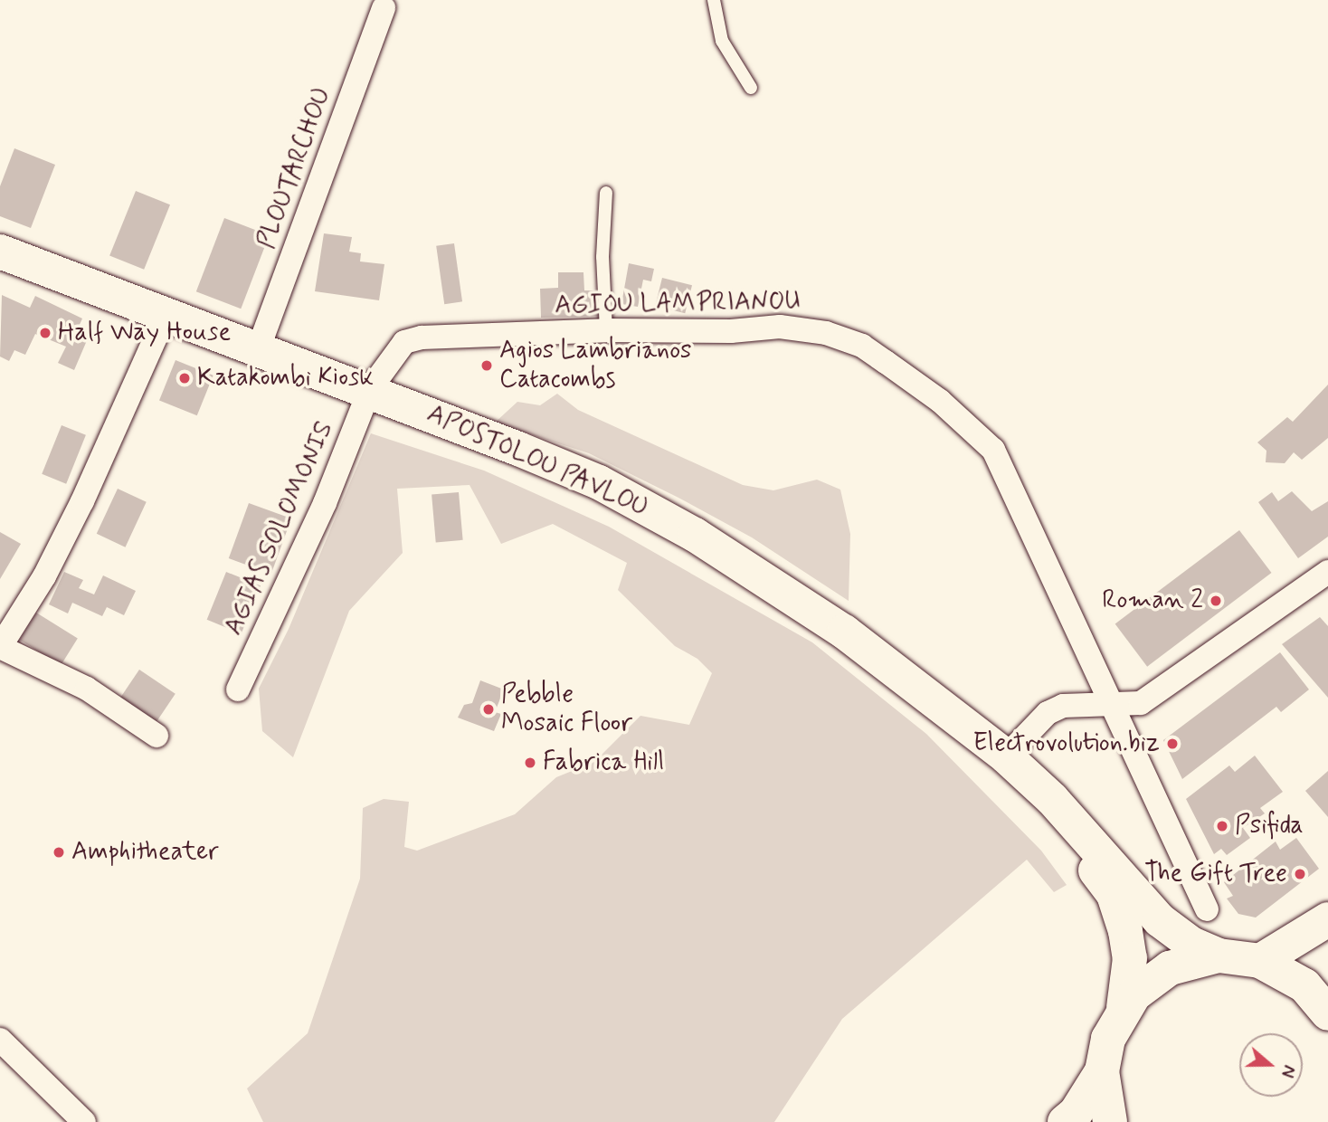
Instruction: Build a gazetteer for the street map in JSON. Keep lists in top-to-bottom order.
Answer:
{
  "streets": {
    "main road": ["APOSTOLOU PAVLOU"],
    "street": ["PLOUTARCHOU", "AGIOU LAMPRIANOU", "AGIAS SOLOMONIS"]
  },
  "crossings": [
    ["PLOUTARCHOU", "APOSTOLOU PAVLOU"],
    ["AGIOU LAMPRIANOU", "APOSTOLOU PAVLOU"],
    ["AGIOU LAMPRIANOU", "AGIAS SOLOMONIS"],
    ["APOSTOLOU PAVLOU", "AGIAS SOLOMONIS"]
  ],
  "places": [
    "Half Way House",
    "Agios Lambrianos Catacombs",
    "Katakombi Kiosk",
    "Roman 2",
    "Pebble Mosaic Floor",
    "Electrovolution.biz",
    "Fabrica Hill",
    "Psifida",
    "Amphitheater",
    "The Gift Tree"
  ],
  "north": "right"
}
